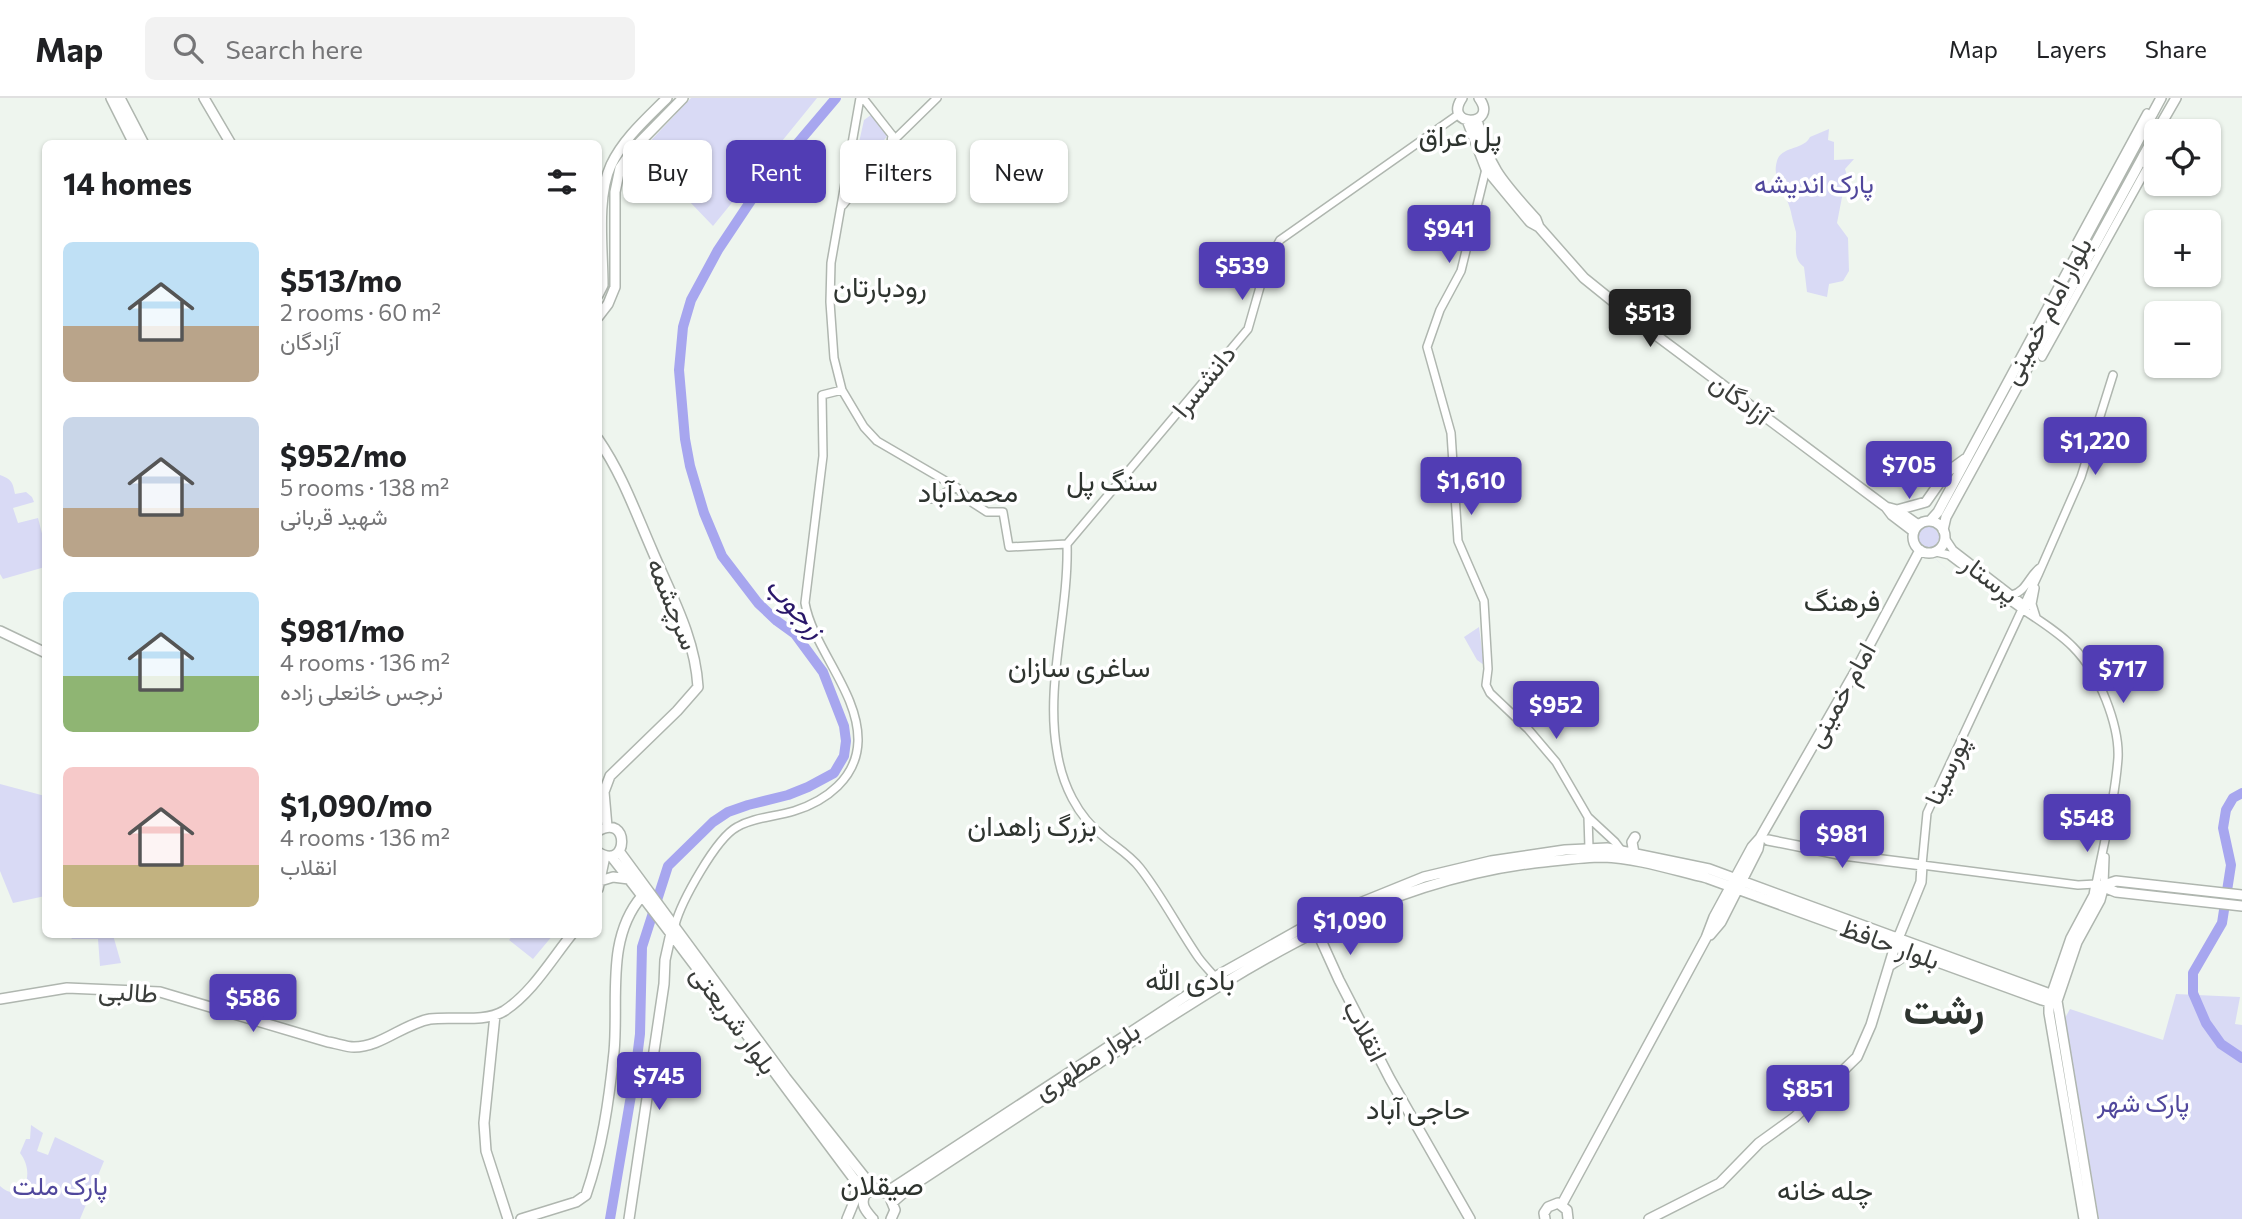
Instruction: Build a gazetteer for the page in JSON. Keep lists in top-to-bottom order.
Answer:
{
  "streets": {
    "main road": [
      "بلوار امام خمینی",
      "آزادگان",
      "سرچشمه",
      "امام خمینی",
      "پورسینا",
      "بلوار حافظ",
      "طالبی",
      "بلوار شریعتی",
      "انقلاب",
      "بلوار مطهری"
    ],
    "street": ["دانشسرا", "پرستار"]
  },
  "crossings": [
    ["بلوار امام خمینی", "آزادگان"],
    ["بلوار امام خمینی", "پرستار"],
    ["بلوار امام خمینی", "امام خمینی"],
    ["دانشسرا", "آزادگان"],
    ["آزادگان", "پرستار"],
    ["آزادگان", "امام خمینی"],
    ["پرستار", "امام خمینی"],
    ["پرستار", "پورسینا"],
    ["امام خمینی", "بلوار حافظ"],
    ["امام خمینی", "بلوار مطهری"],
    ["پورسینا", "بلوار حافظ"],
    ["بلوار حافظ", "بلوار مطهری"],
    ["انقلاب", "بلوار مطهری"]
  ],
  "districts": [
    "پل عراق",
    "رودبارتان",
    "سنگ پل",
    "محمدآباد",
    "فرهنگ",
    "ساغری سازان",
    "بزرگ زاهدان",
    "بادی الله",
    "رشت",
    "حاجی آباد",
    "صیقلان",
    "چله خانه"
  ],
  "water": ["زرجوب"],
  "parks": ["پارک اندیشه", "پارک شهر", "پارک ملت"],
  "page": {
    "header": "Map",
    "search": "Search here",
    "nav": ["Map", "Layers", "Share"],
    "map_buttons": ["+", "−"],
    "chip": [
      "Buy",
      "Rent",
      "Filters",
      "New"
    ],
    "heading": "14 homes",
    "price": [
      "$941",
      "$539",
      "$513",
      "$1,220",
      "$705",
      "$1,610",
      "$717",
      "$952",
      "$548",
      "$981",
      "$1,090",
      "$586",
      "$745",
      "$851"
    ],
    "list": [
      {
        "name": "$513/mo",
        "note": "2 rooms · 60 m² · آزادگان"
      },
      {
        "name": "$952/mo",
        "note": "5 rooms · 138 m² · شهید قربانی"
      },
      {
        "name": "$981/mo",
        "note": "4 rooms · 136 m² · نرجس خانعلی زاده"
      },
      {
        "name": "$1,090/mo",
        "note": "4 rooms · 136 m² · انقلاب"
      }
    ]
  }
}
